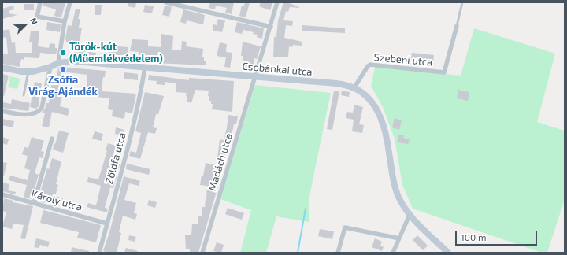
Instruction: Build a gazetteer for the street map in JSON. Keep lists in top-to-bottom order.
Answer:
{
  "streets": {
    "main road": ["Csobánkai utca"],
    "street": [
      "Szebeni utca",
      "Zöldfa utca",
      "Madách utca",
      "Károly utca"
    ]
  },
  "crossings": [
    ["Szebeni utca", "Csobánkai utca"],
    ["Csobánkai utca", "Zöldfa utca"],
    ["Csobánkai utca", "Madách utca"],
    ["Zöldfa utca", "Károly utca"]
  ],
  "places": ["Török-kút (Műemlékvédelem)", "Zsófia Virág-Ajándék"],
  "scale_bar": "100 m",
  "north": "top right"
}
